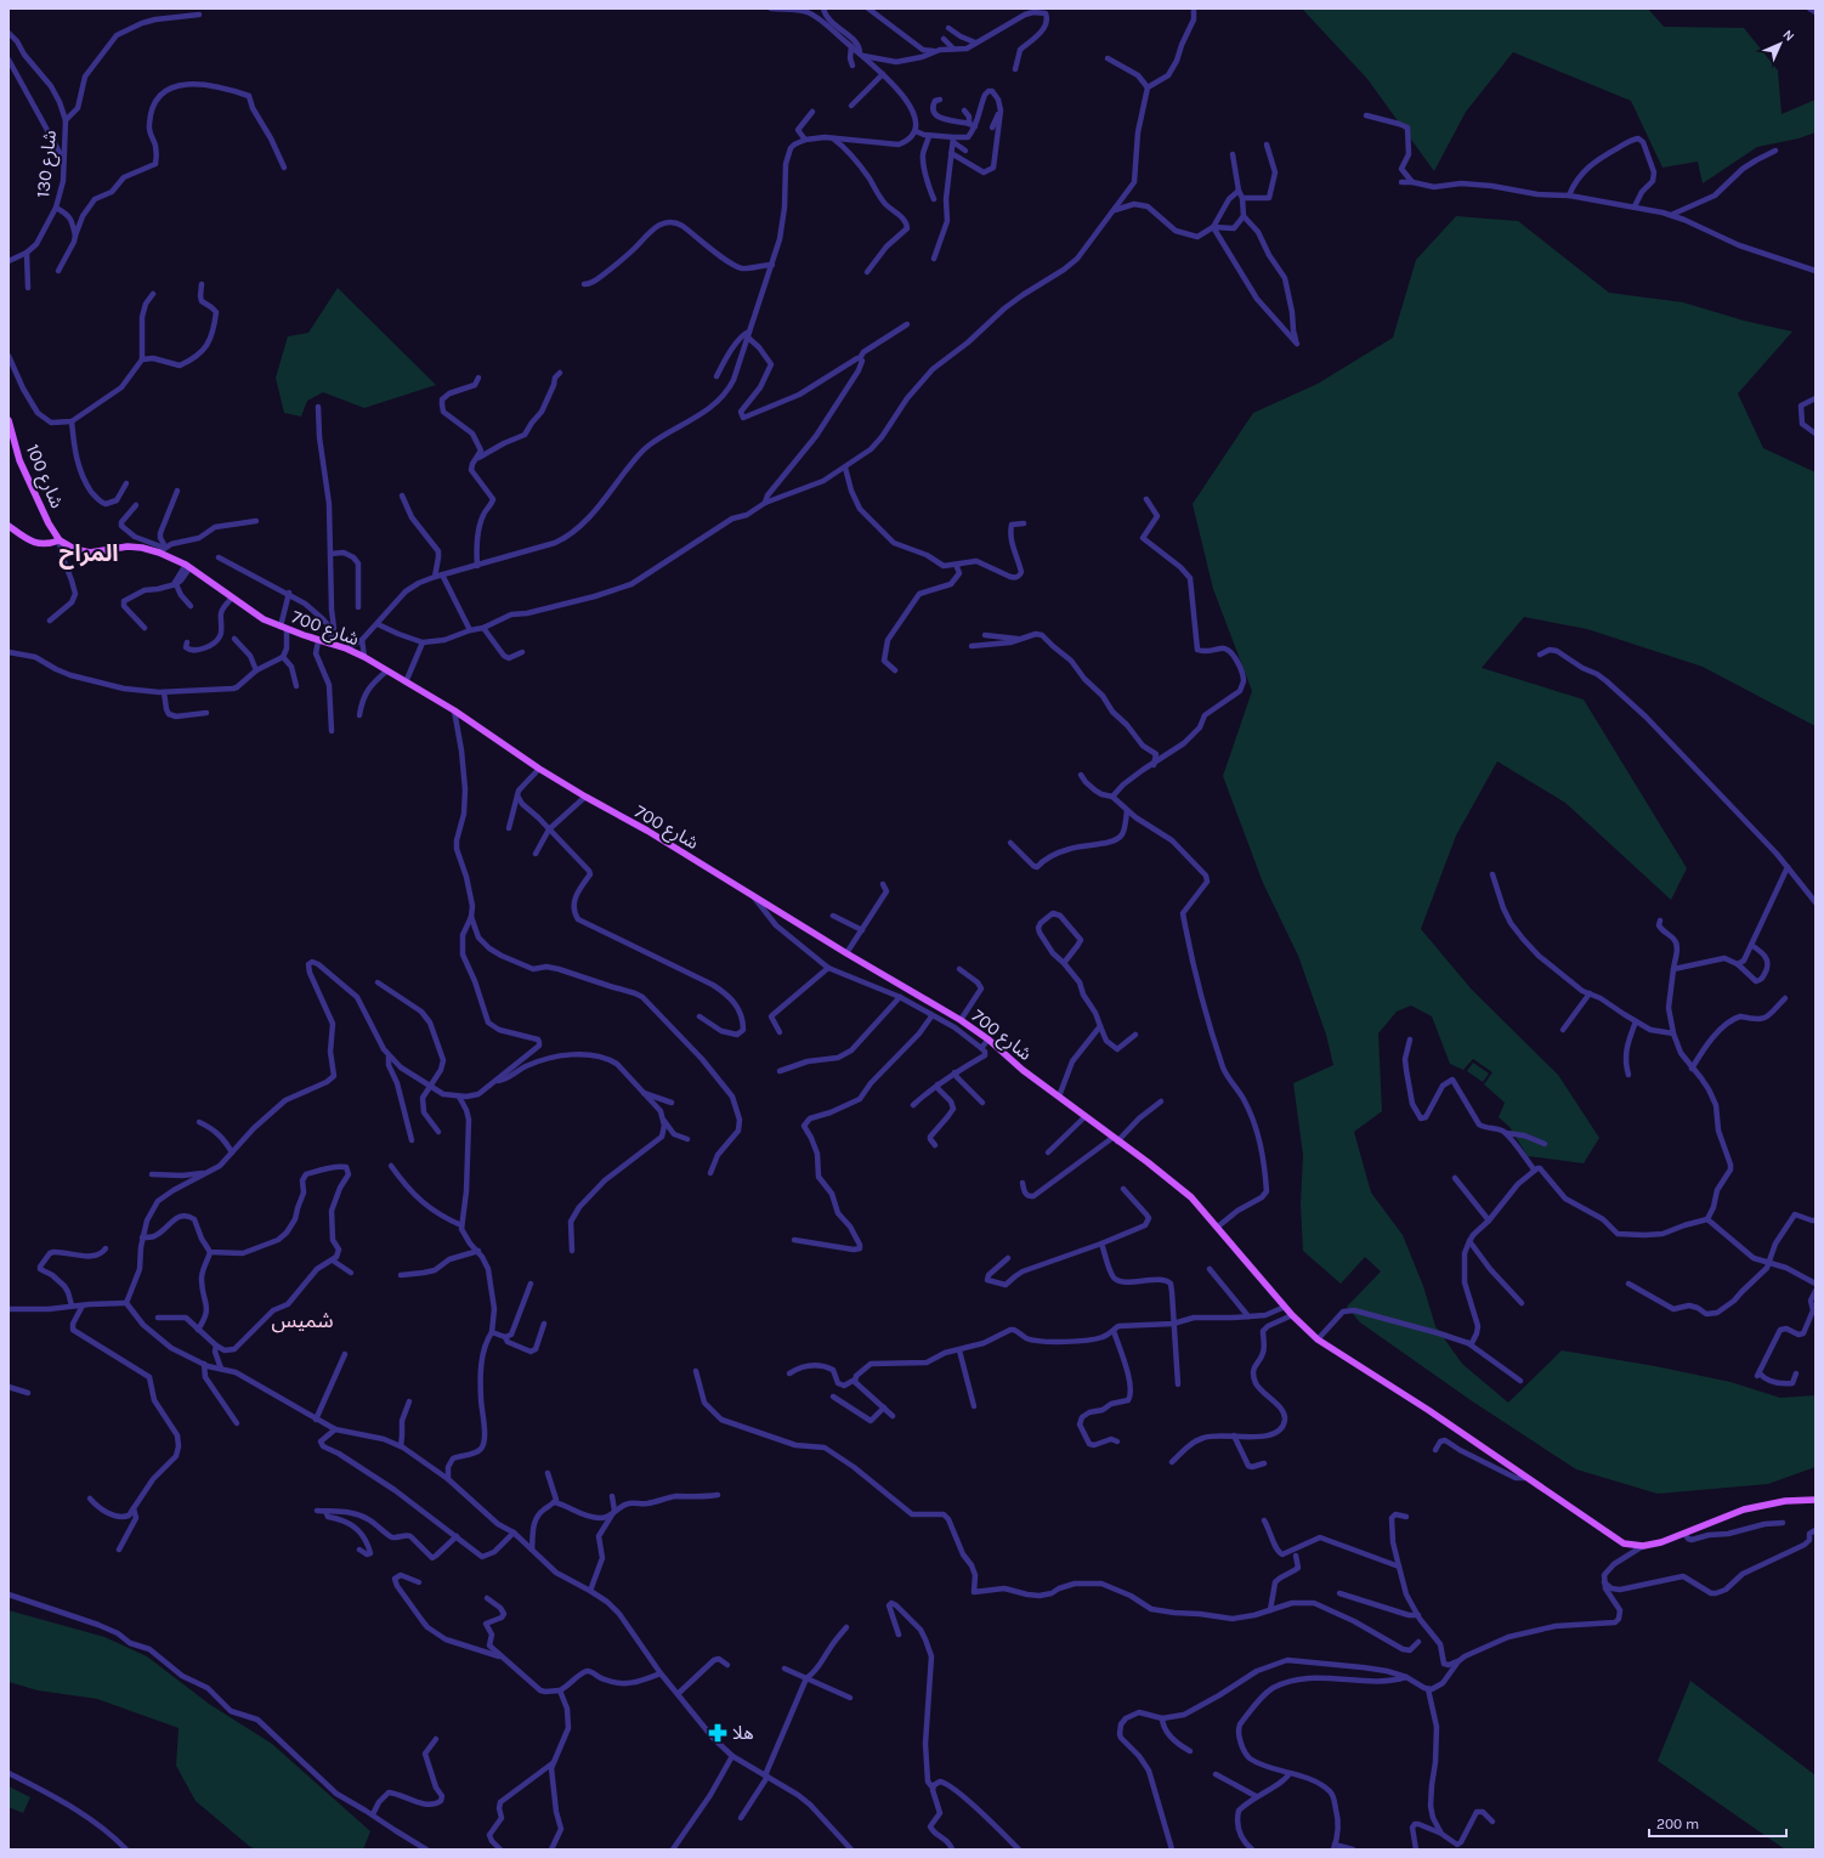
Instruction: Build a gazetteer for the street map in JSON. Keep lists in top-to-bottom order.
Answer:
{
  "streets": {
    "main road": ["شارع 100", "شارع 700"],
    "street": ["شارع 130"]
  },
  "crossings": [
    ["شارع 100", "شارع 700"]
  ],
  "districts": ["المراح", "شميس"],
  "places": {
    "pharmacy": ["هلا"]
  },
  "scale_bar": "200 m",
  "north": "top right"
}
